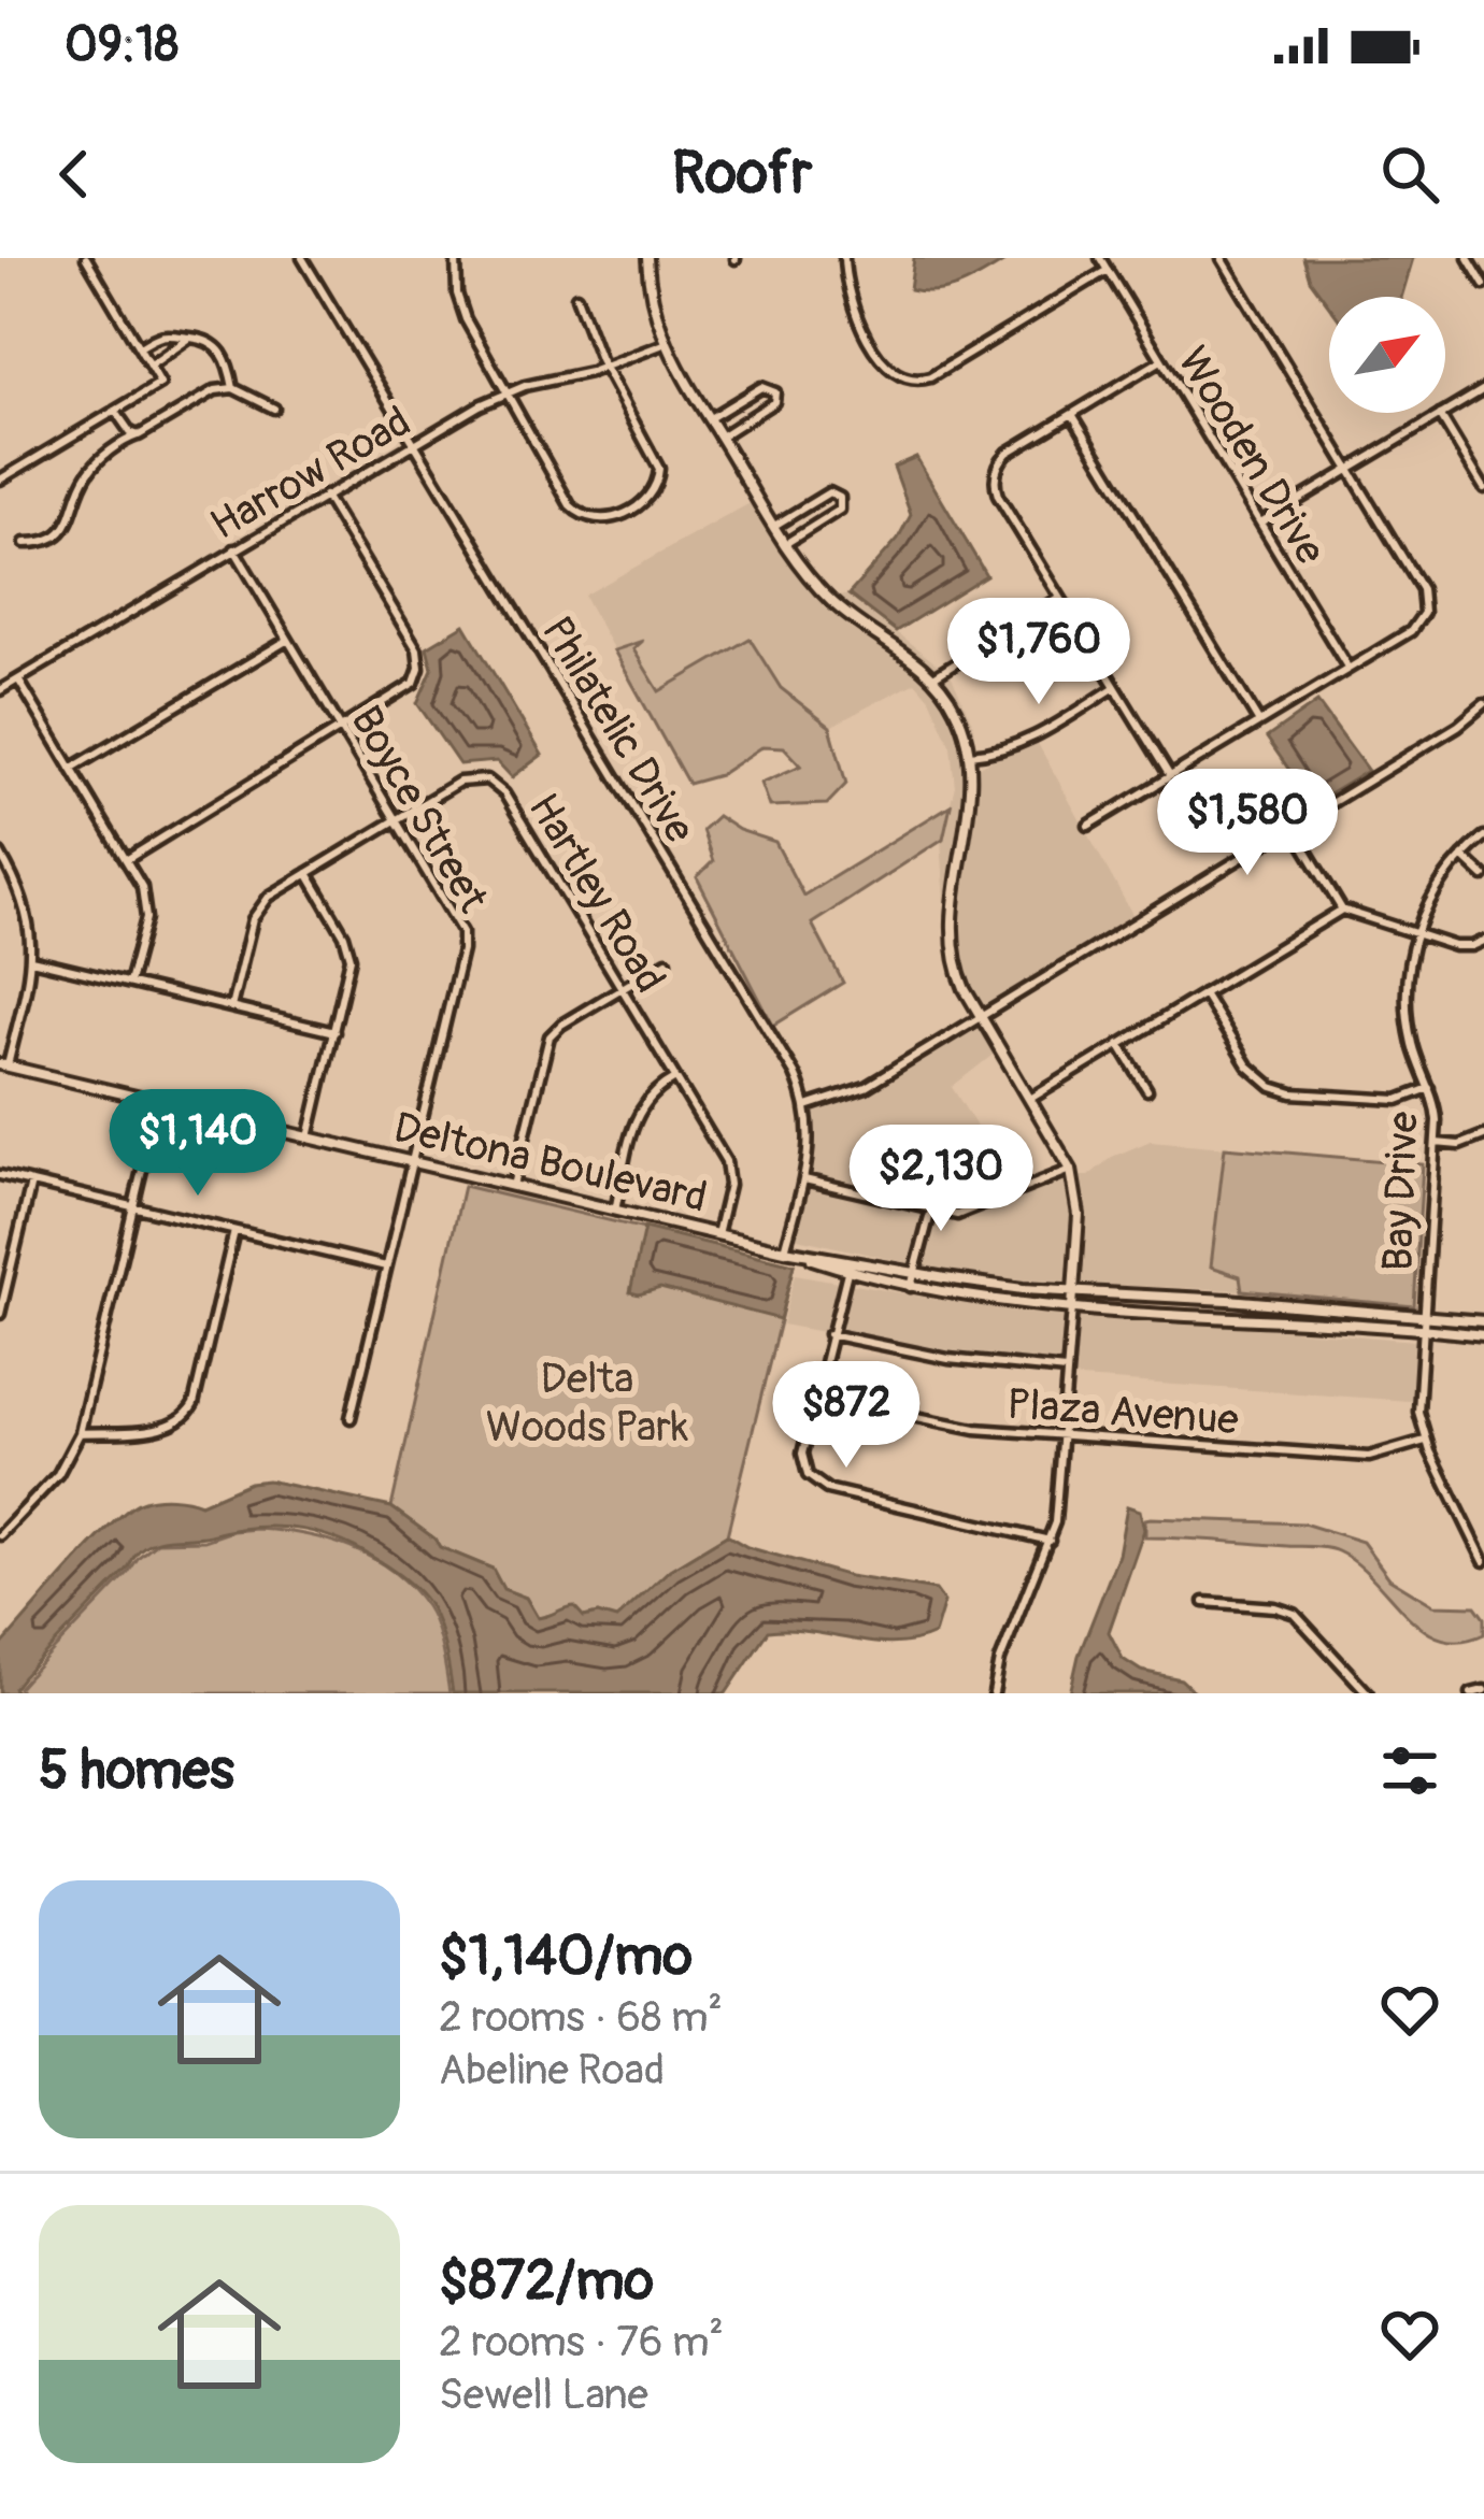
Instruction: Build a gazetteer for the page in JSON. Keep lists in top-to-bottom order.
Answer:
{
  "streets": {
    "main road": ["Deltona Boulevard"],
    "street": [
      "Wooden Drive",
      "Harrow Road",
      "Philatelic Drive",
      "Boyce Street",
      "Hartley Road",
      "Bay Drive",
      "Plaza Avenue"
    ]
  },
  "crossings": [
    ["Harrow Road", "Philatelic Drive"],
    ["Harrow Road", "Boyce Street"],
    ["Philatelic Drive", "Deltona Boulevard"],
    ["Boyce Street", "Hartley Road"],
    ["Boyce Street", "Deltona Boulevard"],
    ["Hartley Road", "Deltona Boulevard"],
    ["Deltona Boulevard", "Bay Drive"],
    ["Bay Drive", "Plaza Avenue"]
  ],
  "parks": ["Delta Woods Park"],
  "north": "top right",
  "page": {
    "status": "09:18",
    "header": "Roofr",
    "price": [
      "$1,760",
      "$1,580",
      "$1,140",
      "$2,130",
      "$872"
    ],
    "heading": "5 homes",
    "list": [
      {
        "name": "$1,140/mo",
        "note": "2 rooms · 68 m² · Abeline Road"
      },
      {
        "name": "$872/mo",
        "note": "2 rooms · 76 m² · Sewell Lane"
      }
    ]
  }
}
